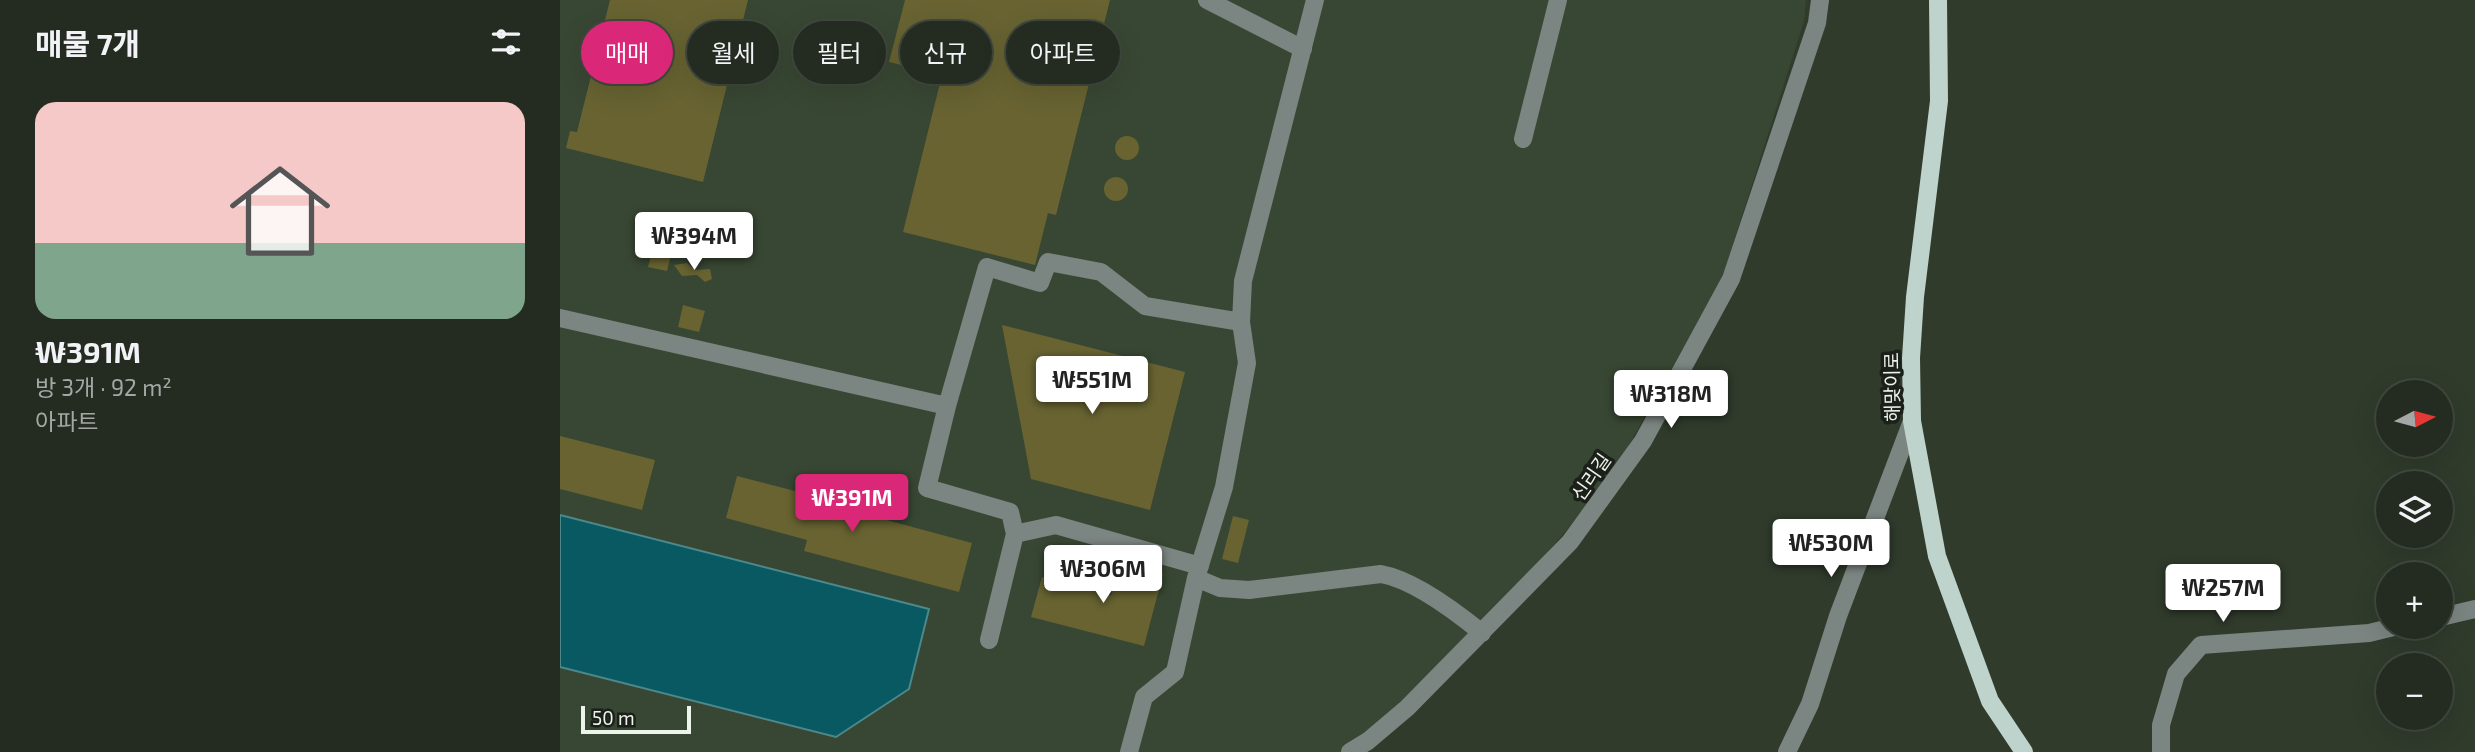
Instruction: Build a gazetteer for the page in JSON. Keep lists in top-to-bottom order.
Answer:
{
  "streets": {
    "main road": ["해맞이로"],
    "street": ["신리길"]
  },
  "scale_bar": "50 m",
  "north": "right",
  "page": {
    "heading": "매물 7개",
    "chip": [
      "매매",
      "월세",
      "필터",
      "신규",
      "아파트"
    ],
    "list": [
      {
        "name": "₩391M",
        "note": "방 3개 · 92 m² · 아파트"
      }
    ],
    "price": [
      "₩394M",
      "₩551M",
      "₩318M",
      "₩391M",
      "₩530M",
      "₩306M",
      "₩257M"
    ],
    "map_buttons": ["+", "−"],
    "scale": "50 m"
  }
}
